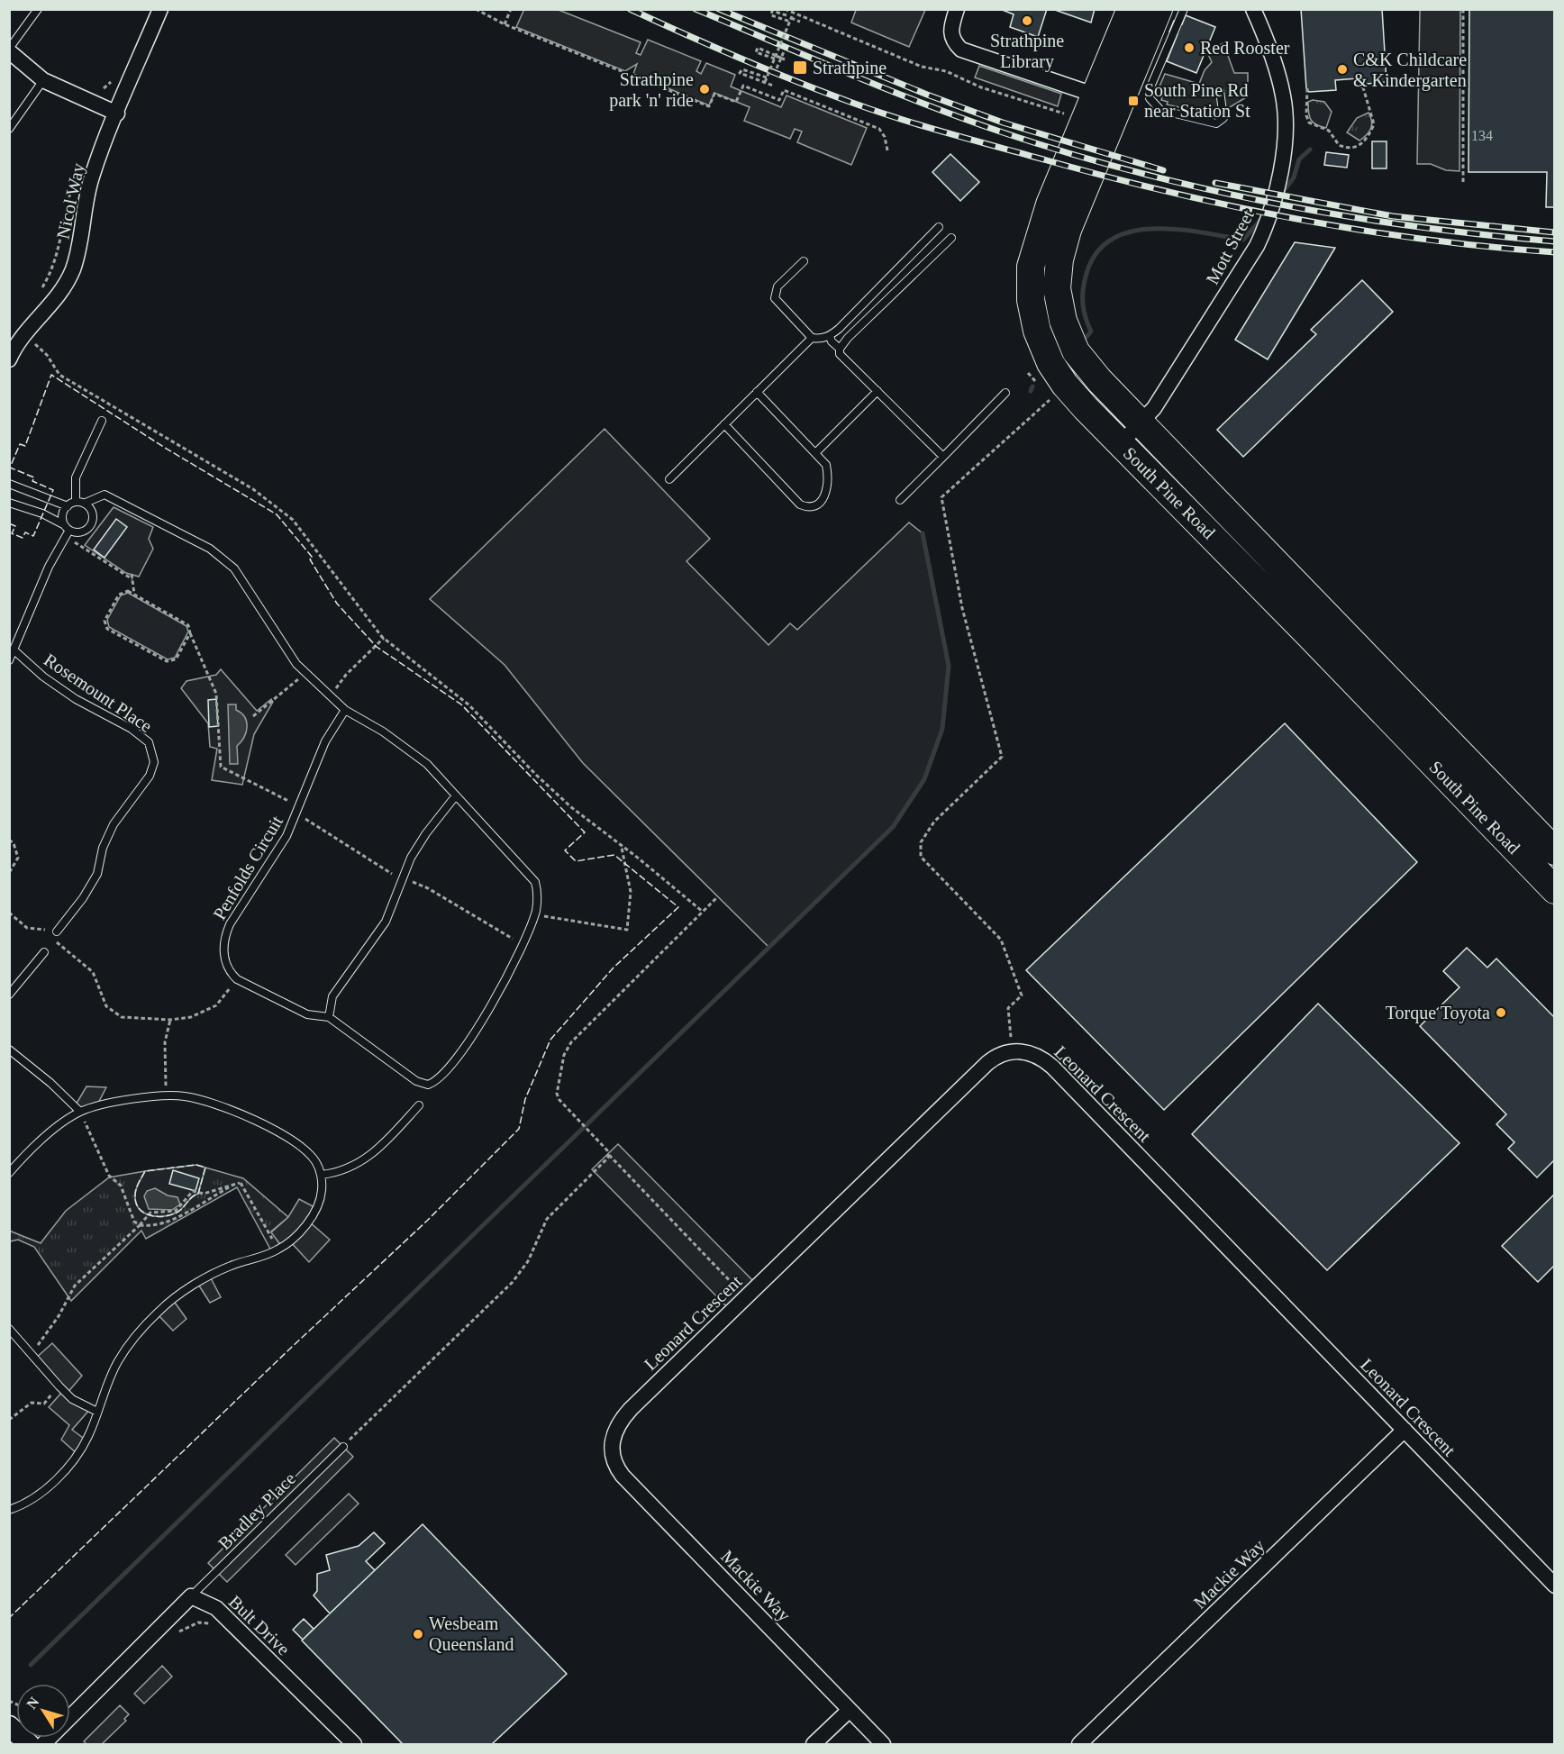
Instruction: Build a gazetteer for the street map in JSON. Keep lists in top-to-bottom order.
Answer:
{
  "streets": {
    "highway": ["South Pine Road"],
    "street": [
      "Nicol Way",
      "Mott Street",
      "Leonard Crescent",
      "Mackie Way",
      "Bult Drive"
    ],
    "lane": ["Rosemount Place", "Penfolds Circuit", "Bradley Place"]
  },
  "crossings": [
    ["Mott Street", "South Pine Road"],
    ["Leonard Crescent", "Mackie Way"],
    ["Bradley Place", "Bult Drive"]
  ],
  "places": {
    "other": [
      "Strathpine Library",
      "Red Rooster",
      "C&K Childcare & Kindergarten",
      "Strathpine park 'n' ride",
      "Torque Toyota",
      "Wesbeam Queensland"
    ],
    "transit": ["Strathpine", "South Pine Rd near Station St"]
  },
  "house_numbers": ["134"],
  "north": "top left"
}
